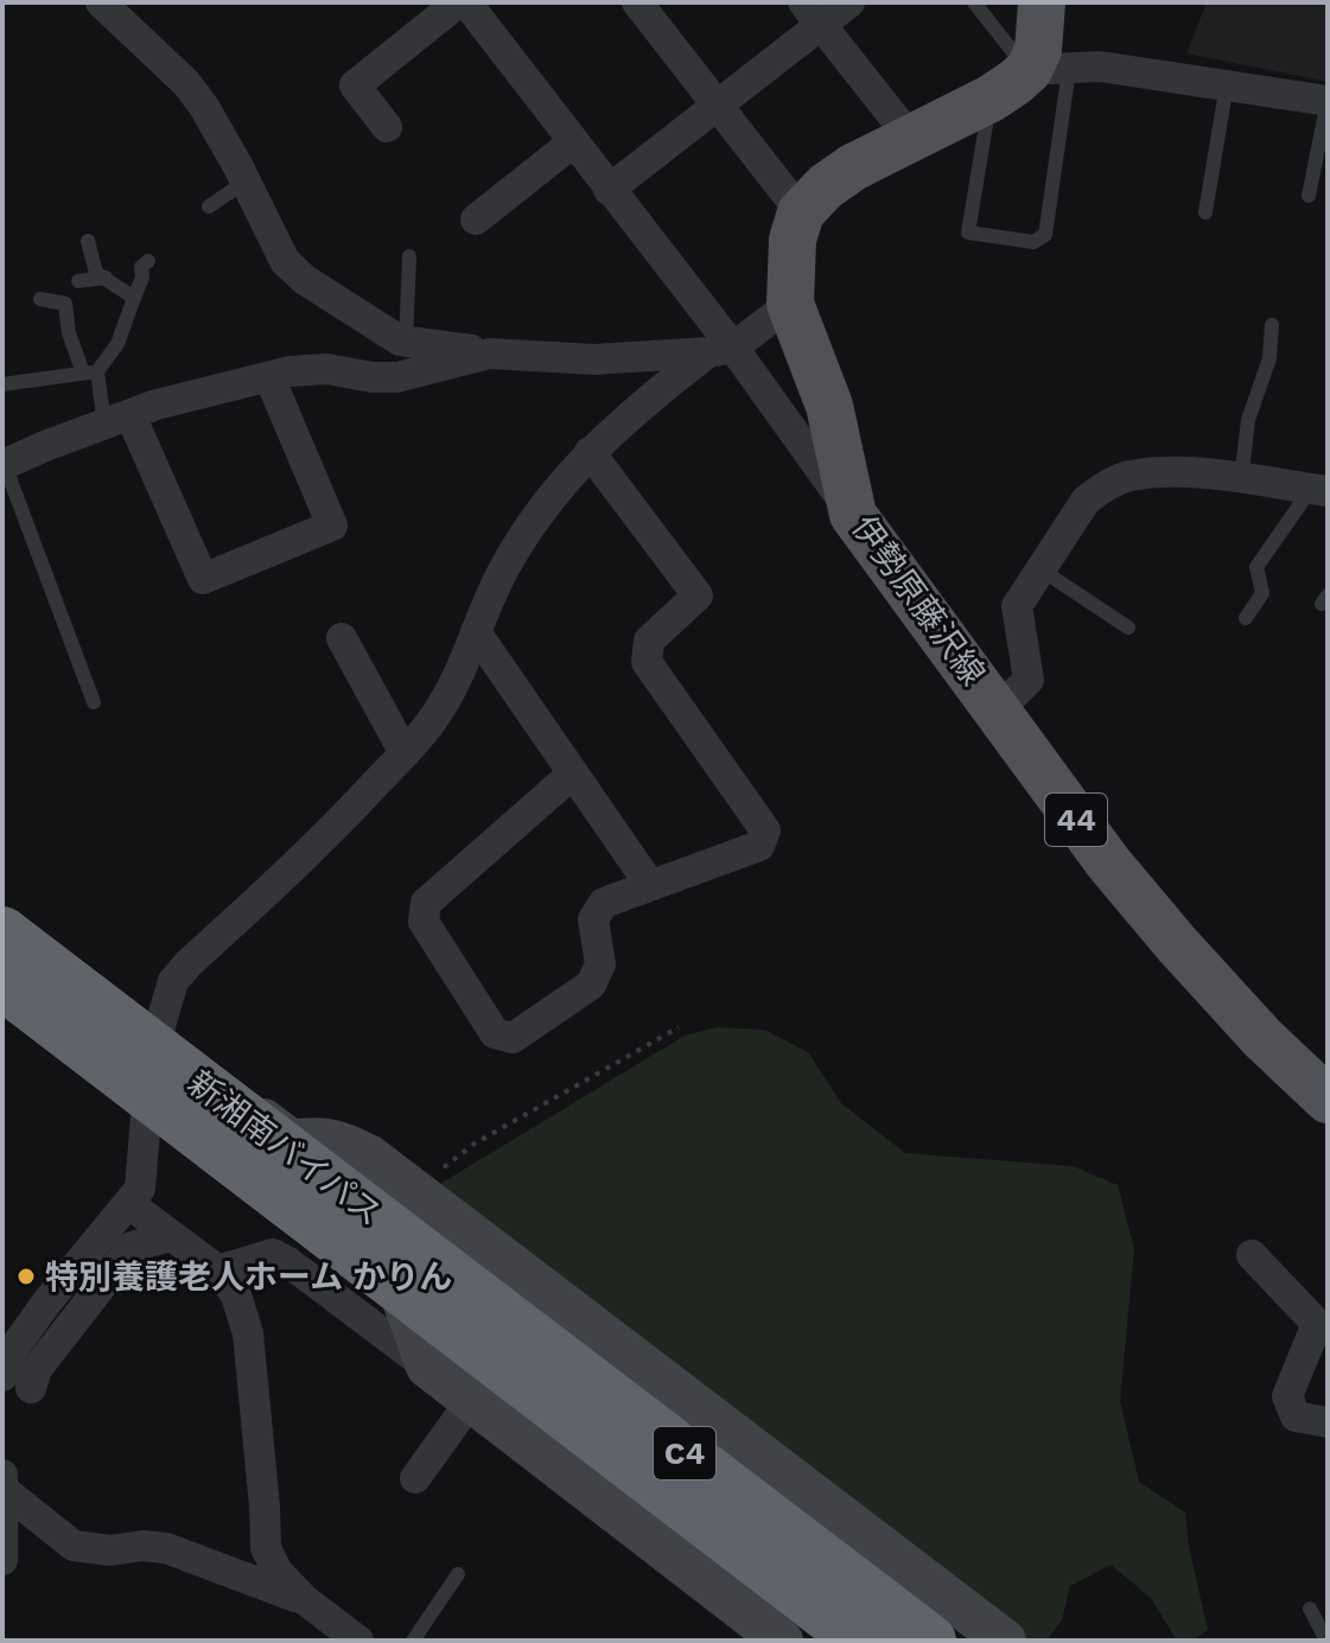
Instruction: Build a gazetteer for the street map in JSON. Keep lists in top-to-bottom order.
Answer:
{
  "streets": {
    "highway": ["新湘南バイパス", "C4"],
    "main road": ["伊勢原藤沢線", "44"]
  },
  "places": ["特別養護老人ホーム かりん"]
}
